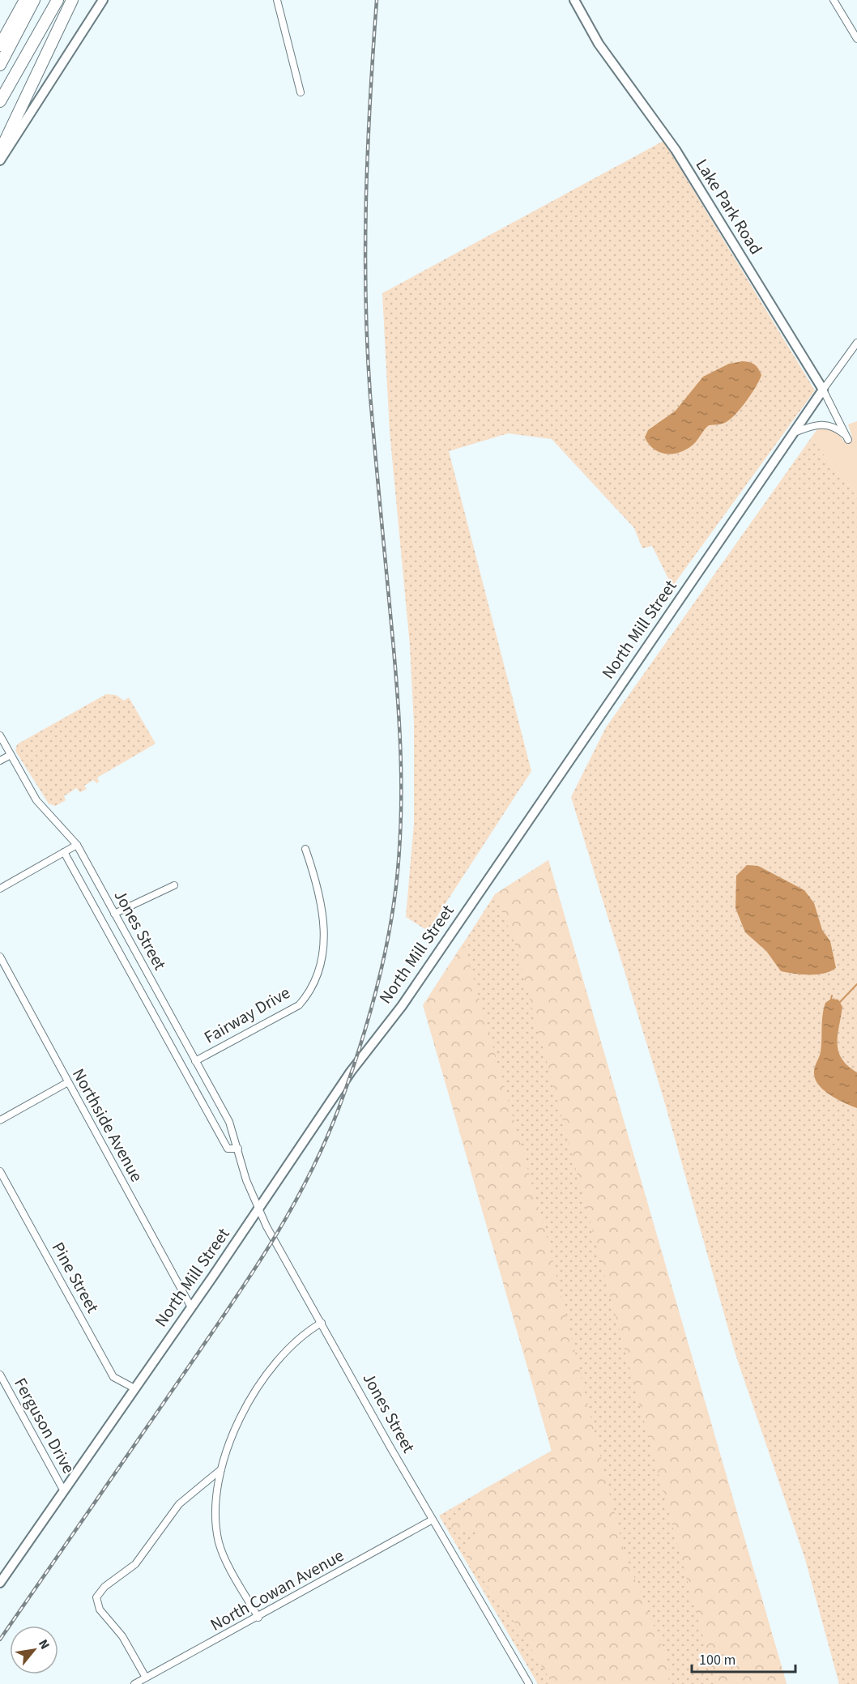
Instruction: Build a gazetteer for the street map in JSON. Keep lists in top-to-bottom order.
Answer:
{
  "streets": {
    "main road": ["Lake Park Road", "North Mill Street"],
    "street": [
      "Jones Street",
      "Fairway Drive",
      "Northside Avenue",
      "Pine Street",
      "Ferguson Drive",
      "North Cowan Avenue"
    ]
  },
  "crossings": [
    ["Lake Park Road", "North Mill Street"],
    ["North Mill Street", "Jones Street"],
    ["North Mill Street", "Northside Avenue"],
    ["North Mill Street", "Pine Street"],
    ["North Mill Street", "Ferguson Drive"],
    ["Jones Street", "Fairway Drive"],
    ["Jones Street", "North Cowan Avenue"]
  ],
  "scale_bar": "100 m",
  "north": "top right"
}
